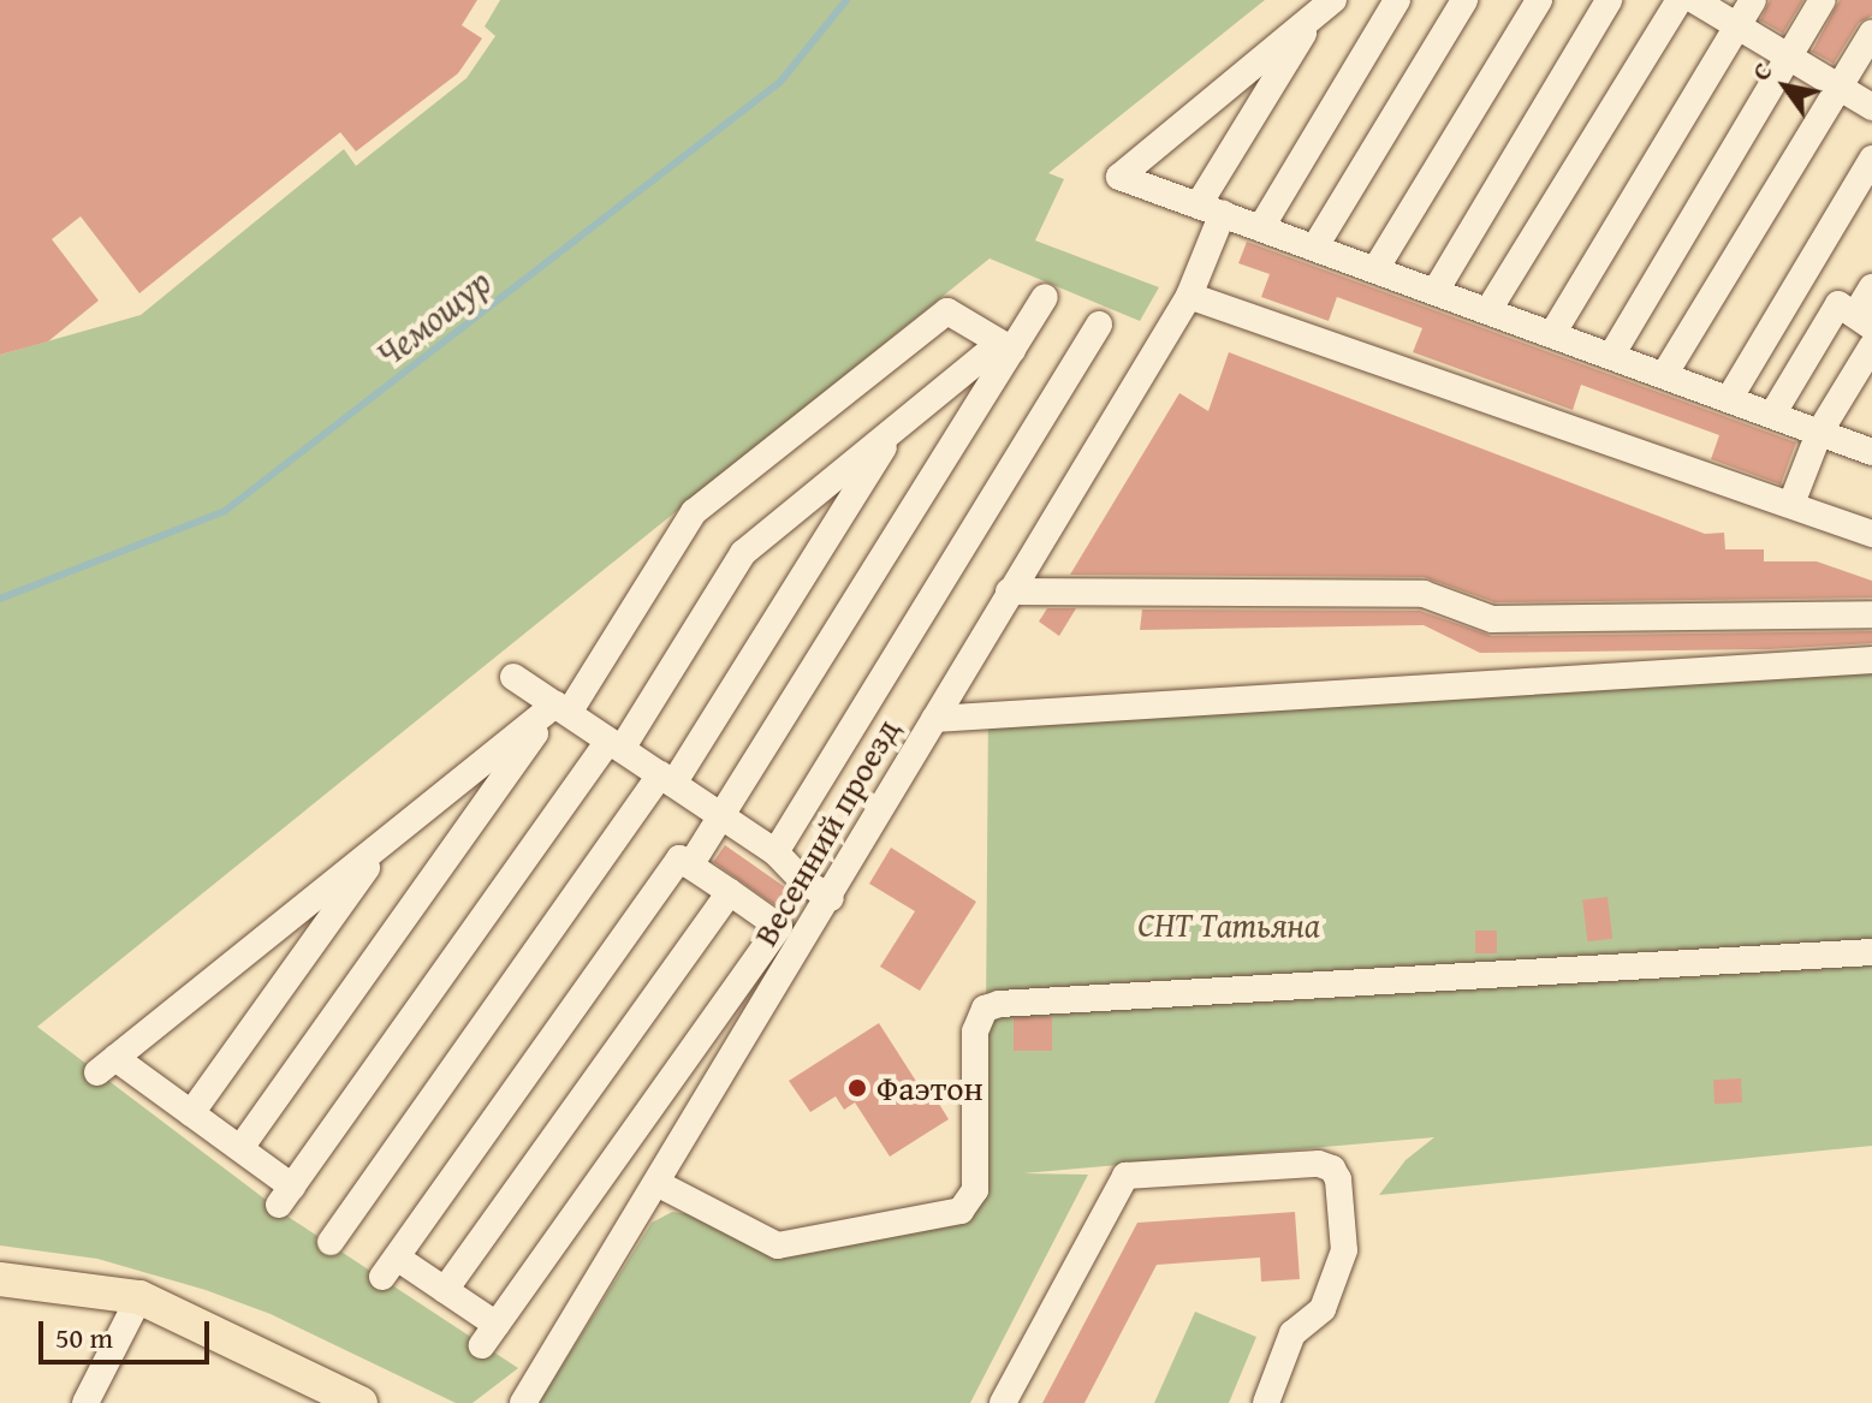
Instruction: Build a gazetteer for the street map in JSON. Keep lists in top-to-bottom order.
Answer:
{
  "streets": {
    "street": ["Весенний проезд"]
  },
  "water": ["Чемошур"],
  "parks": ["СНТ Татьяна"],
  "places": ["Фаэтон"],
  "scale_bar": "50 m",
  "north": "top left"
}
